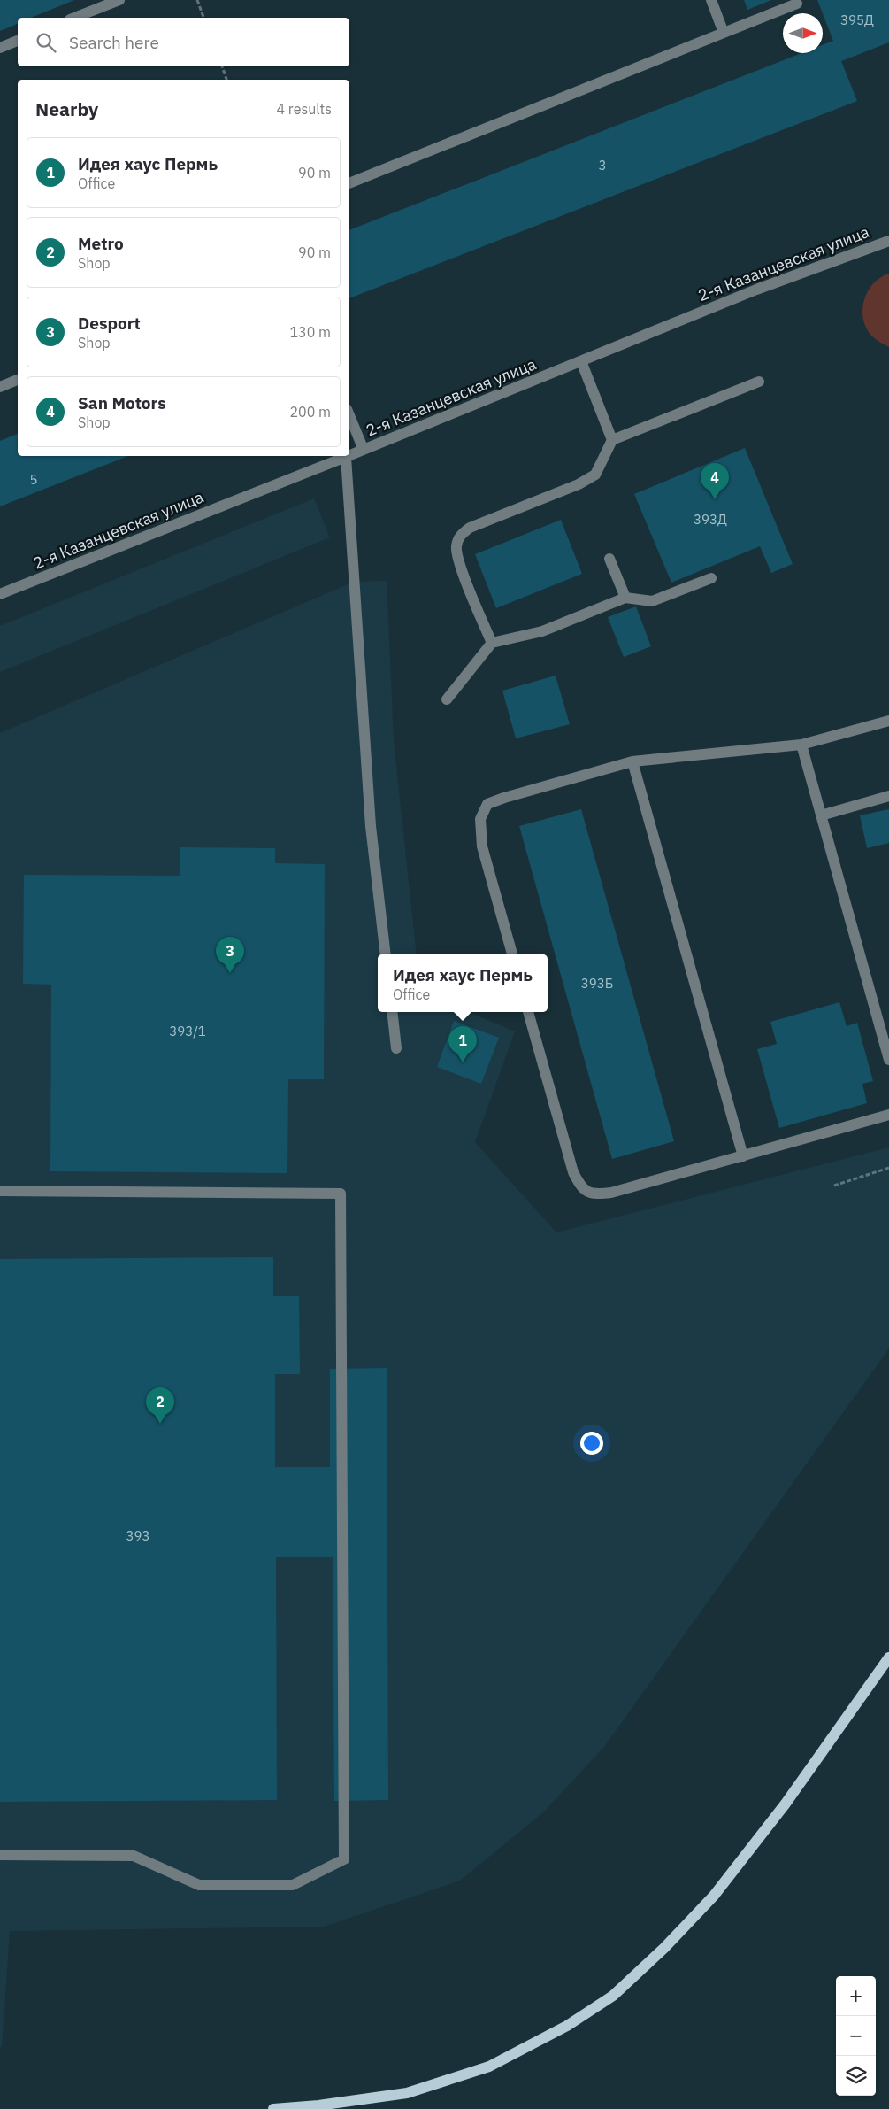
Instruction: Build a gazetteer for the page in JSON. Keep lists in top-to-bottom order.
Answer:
{
  "streets": {
    "street": ["2-я Казанцевская улица"]
  },
  "house_numbers": [
    "395Д",
    "3",
    "5",
    "393Д",
    "393Б",
    "393/1",
    "393"
  ],
  "north": "right",
  "page": {
    "search": "Search here",
    "heading": ["Nearby", "4 results"],
    "list": [
      {
        "mark": "1",
        "name": "Идея хаус Пермь",
        "note": "Office",
        "value": "90 m"
      },
      {
        "mark": "2",
        "name": "Metro",
        "note": "Shop",
        "value": "90 m"
      },
      {
        "mark": "3",
        "name": "Desport",
        "note": "Shop",
        "value": "130 m"
      },
      {
        "mark": "4",
        "name": "San Motors",
        "note": "Shop",
        "value": "200 m"
      }
    ],
    "pins": [
      "4",
      "3",
      "1",
      "2"
    ],
    "popup": ["Идея хаус Пермь", "Office"],
    "map_buttons": ["+", "−"]
  }
}
